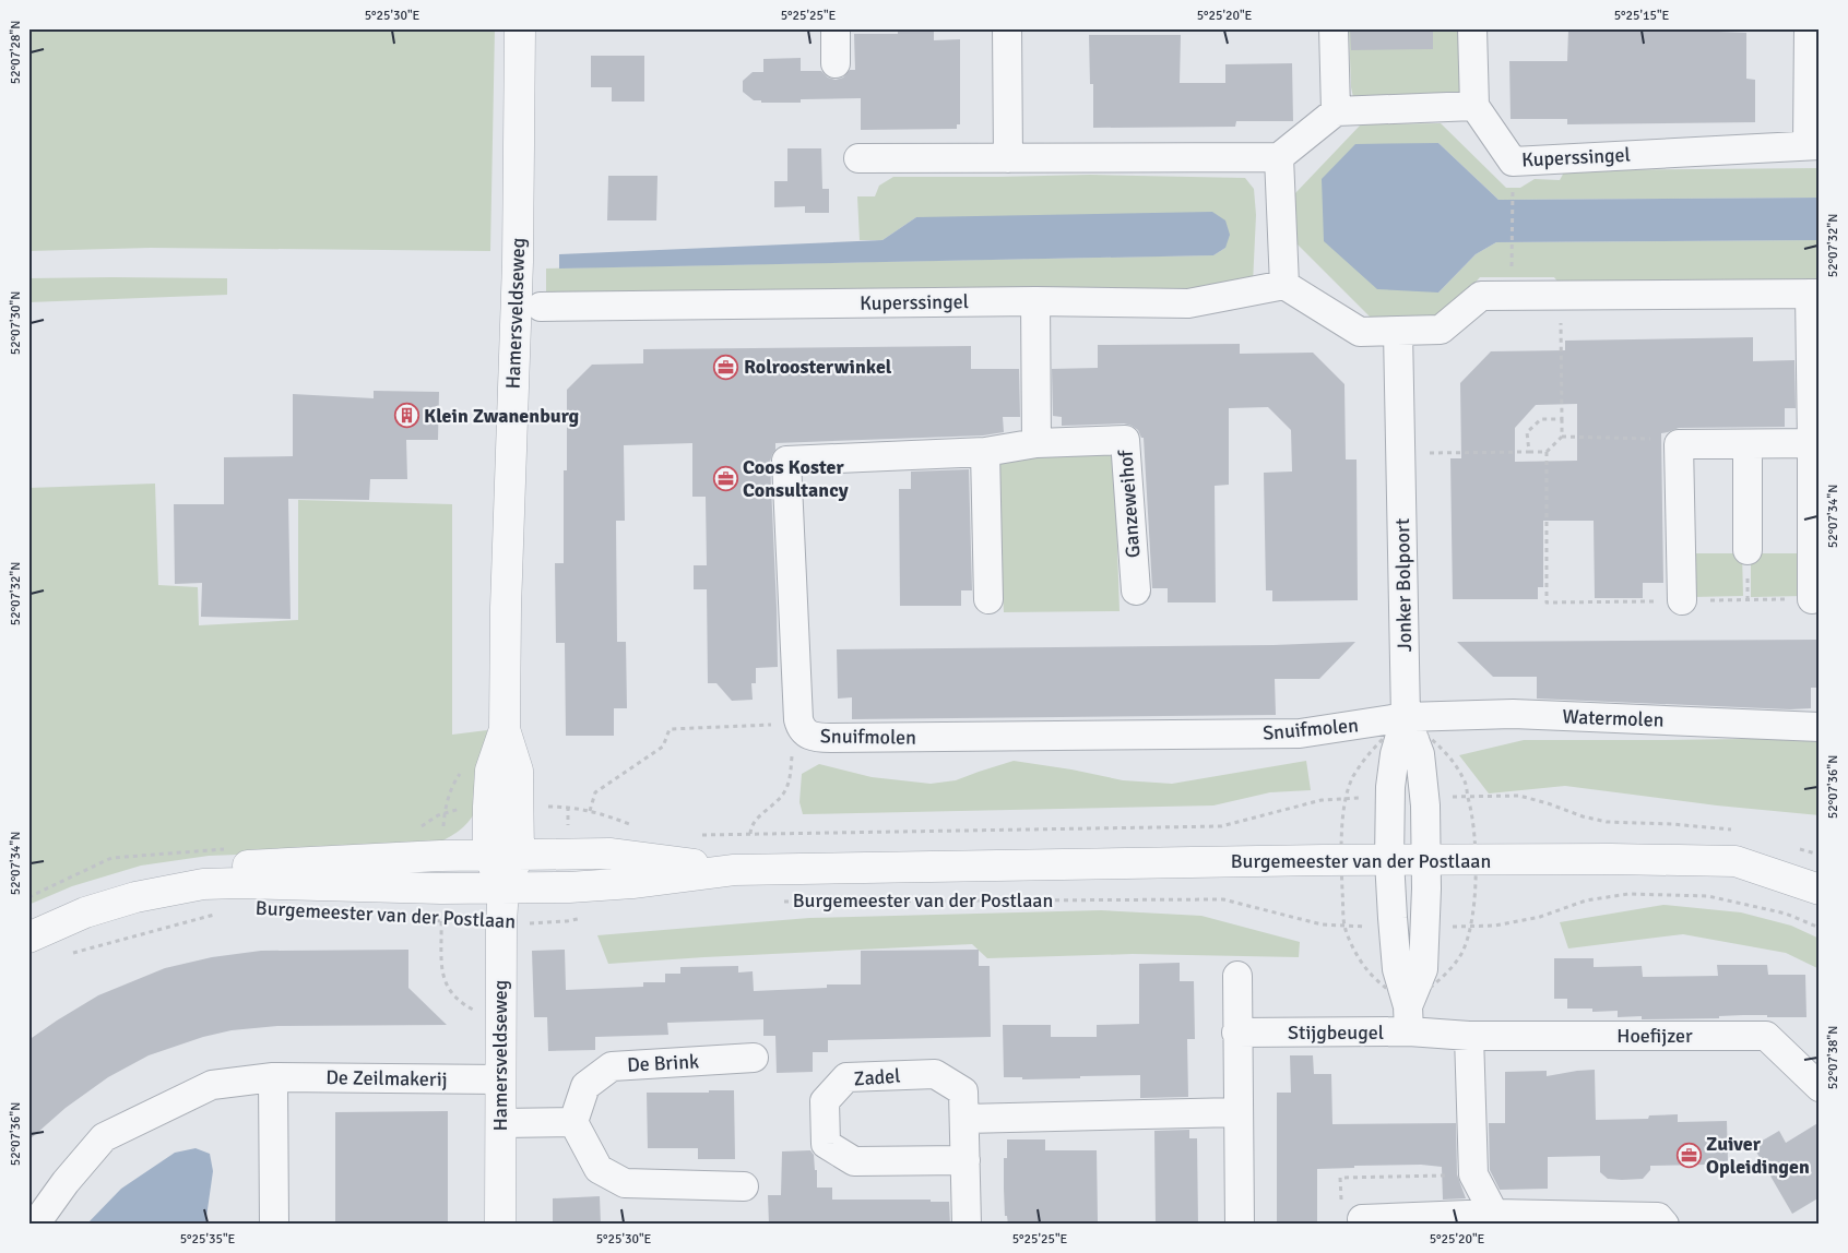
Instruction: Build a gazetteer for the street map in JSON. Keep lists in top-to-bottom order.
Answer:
{
  "streets": {
    "street": [
      "Kuperssingel",
      "Hamersveldseweg",
      "Ganzeweihof",
      "Jonker Bolpoort",
      "Watermolen",
      "Snuifmolen",
      "Burgemeester van der Postlaan",
      "Stijgbeugel",
      "Hoefijzer",
      "De Brink",
      "Zadel",
      "De Zeilmakerij"
    ]
  },
  "crossings": [
    ["Hamersveldseweg", "Burgemeester van der Postlaan"],
    ["Hamersveldseweg", "De Zeilmakerij"],
    ["Ganzeweihof", "Snuifmolen"],
    ["Jonker Bolpoort", "Watermolen"],
    ["Jonker Bolpoort", "Snuifmolen"],
    ["Jonker Bolpoort", "Burgemeester van der Postlaan"],
    ["Jonker Bolpoort", "Stijgbeugel"],
    ["Watermolen", "Snuifmolen"],
    ["Burgemeester van der Postlaan", "Stijgbeugel"],
    ["Stijgbeugel", "Hoefijzer"]
  ],
  "places": {
    "office": ["Rolroosterwinkel", "Coos Koster Consultancy", "Zuiver Opleidingen"],
    "building": ["Klein Zwanenburg"]
  },
  "coordinates": [
    "5°25'30\"E",
    "5°25'25\"E",
    "5°25'20\"E",
    "5°25'15\"E",
    "52°07'28\"N",
    "52°07'32\"N",
    "52°07'30\"N",
    "52°07'34\"N",
    "52°07'36\"N",
    "52°07'38\"N",
    "5°25'35\"E"
  ]
}
